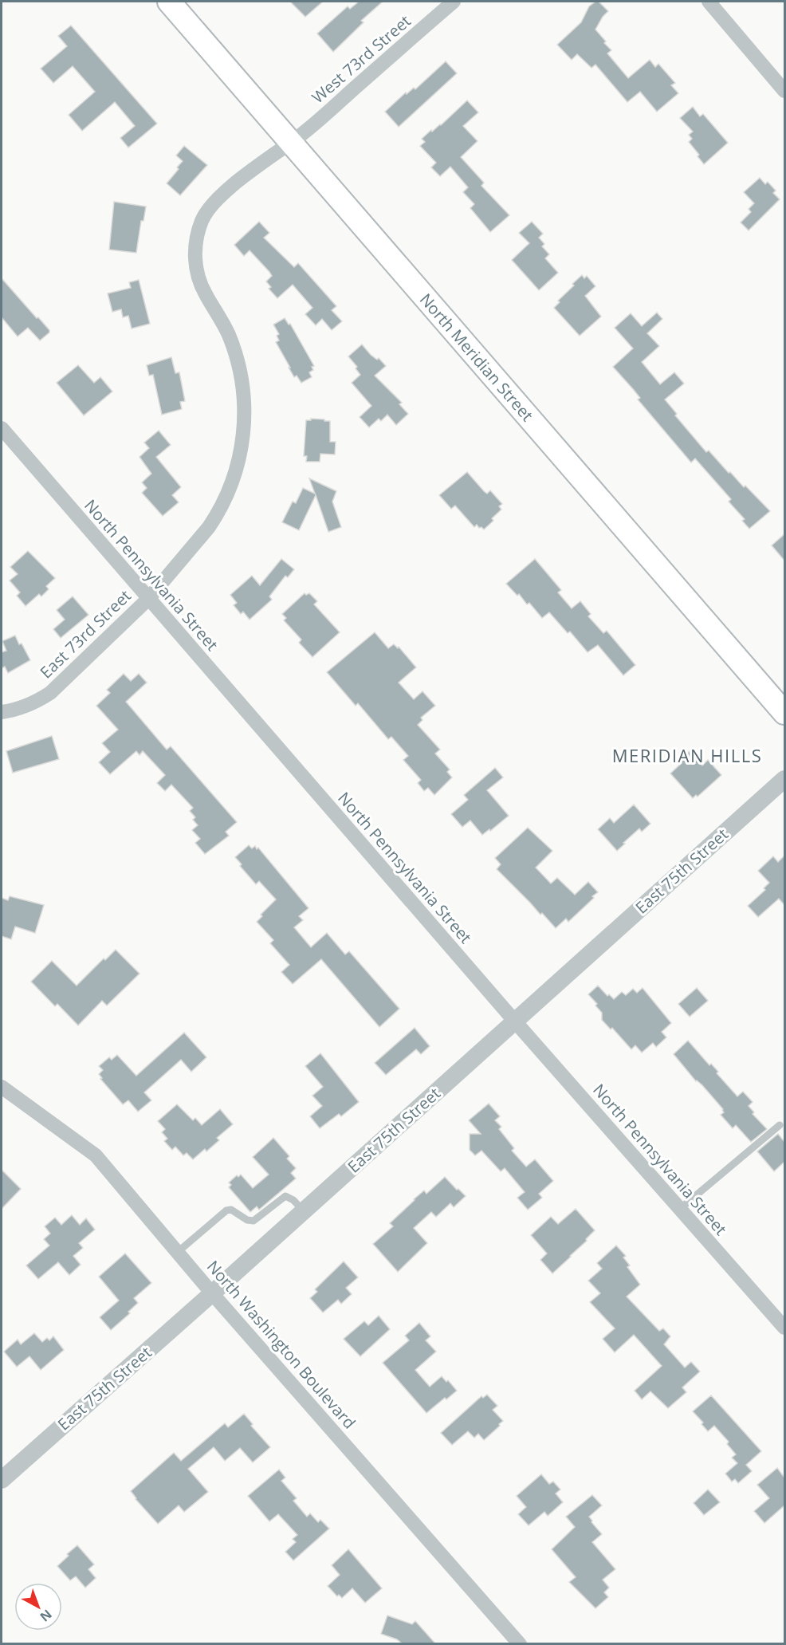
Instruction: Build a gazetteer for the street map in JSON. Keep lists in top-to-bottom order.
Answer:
{
  "streets": {
    "main road": ["North Meridian Street"],
    "street": [
      "West 73rd Street",
      "North Pennsylvania Street",
      "East 73rd Street",
      "East 75th Street",
      "North Washington Boulevard"
    ]
  },
  "crossings": [
    ["West 73rd Street", "North Meridian Street"],
    ["West 73rd Street", "East 73rd Street"],
    ["North Meridian Street", "East 73rd Street"],
    ["North Pennsylvania Street", "East 73rd Street"],
    ["North Pennsylvania Street", "East 75th Street"],
    ["East 75th Street", "North Washington Boulevard"]
  ],
  "districts": ["MERIDIAN HILLS"],
  "north": "bottom right"
}
